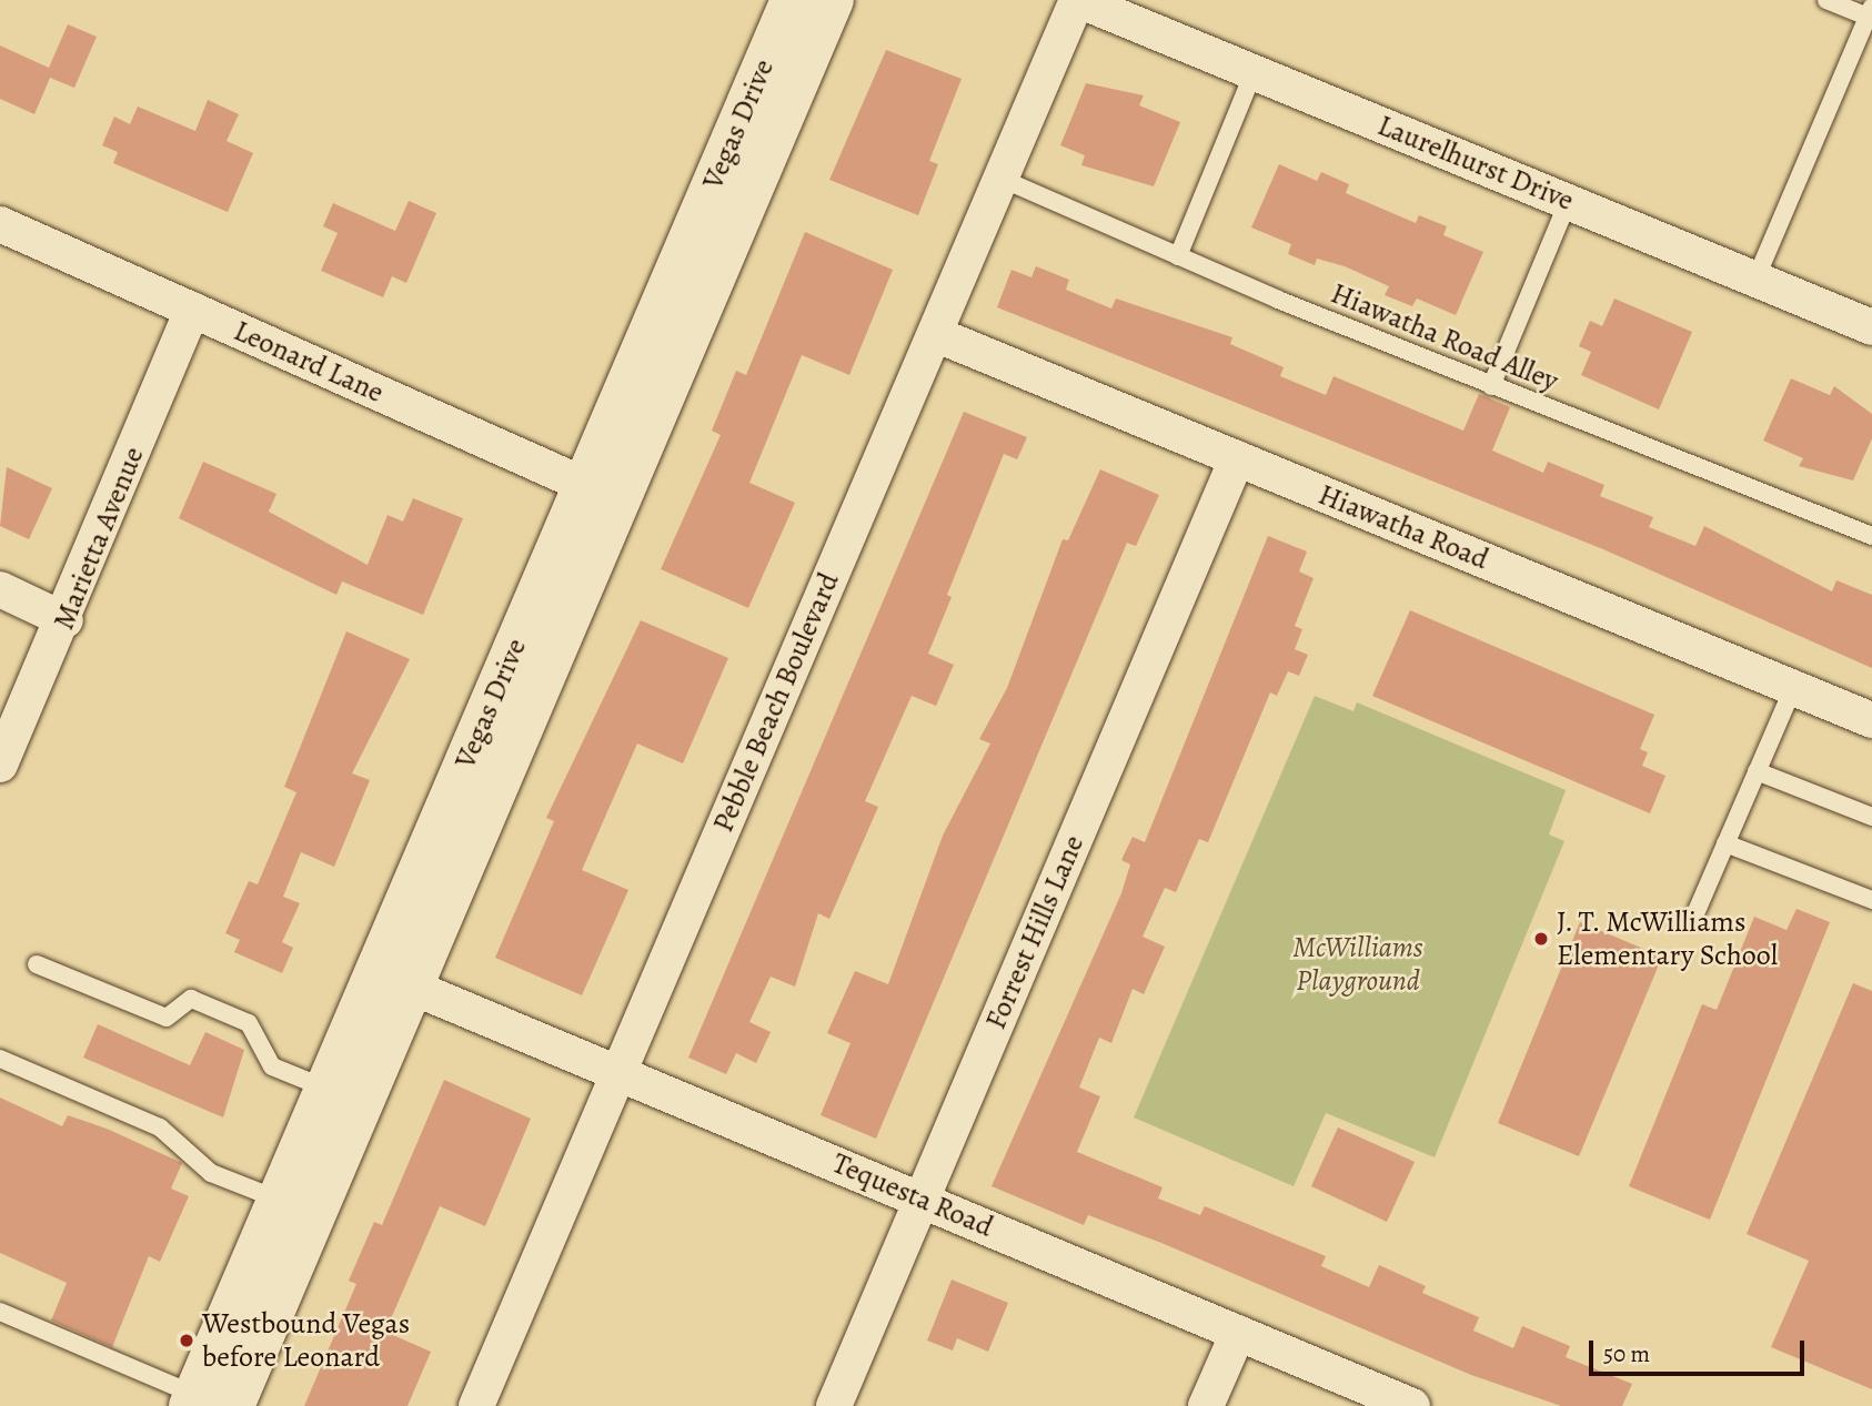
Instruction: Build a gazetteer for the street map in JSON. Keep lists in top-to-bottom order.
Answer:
{
  "streets": {
    "main road": ["Vegas Drive"],
    "street": [
      "Laurelhurst Drive",
      "Leonard Lane",
      "Hiawatha Road",
      "Marietta Avenue",
      "Pebble Beach Boulevard",
      "Forrest Hills Lane",
      "Tequesta Road"
    ],
    "lane": ["Hiawatha Road Alley"]
  },
  "crossings": [
    ["Vegas Drive", "Leonard Lane"],
    ["Vegas Drive", "Tequesta Road"],
    ["Laurelhurst Drive", "Pebble Beach Boulevard"],
    ["Hiawatha Road Alley", "Pebble Beach Boulevard"],
    ["Leonard Lane", "Marietta Avenue"],
    ["Hiawatha Road", "Pebble Beach Boulevard"],
    ["Hiawatha Road", "Forrest Hills Lane"],
    ["Pebble Beach Boulevard", "Tequesta Road"],
    ["Forrest Hills Lane", "Tequesta Road"]
  ],
  "parks": ["McWilliams Playground"],
  "places": ["J. T. McWilliams Elementary School", "Westbound Vegas before Leonard"],
  "scale_bar": "50 m"
}
